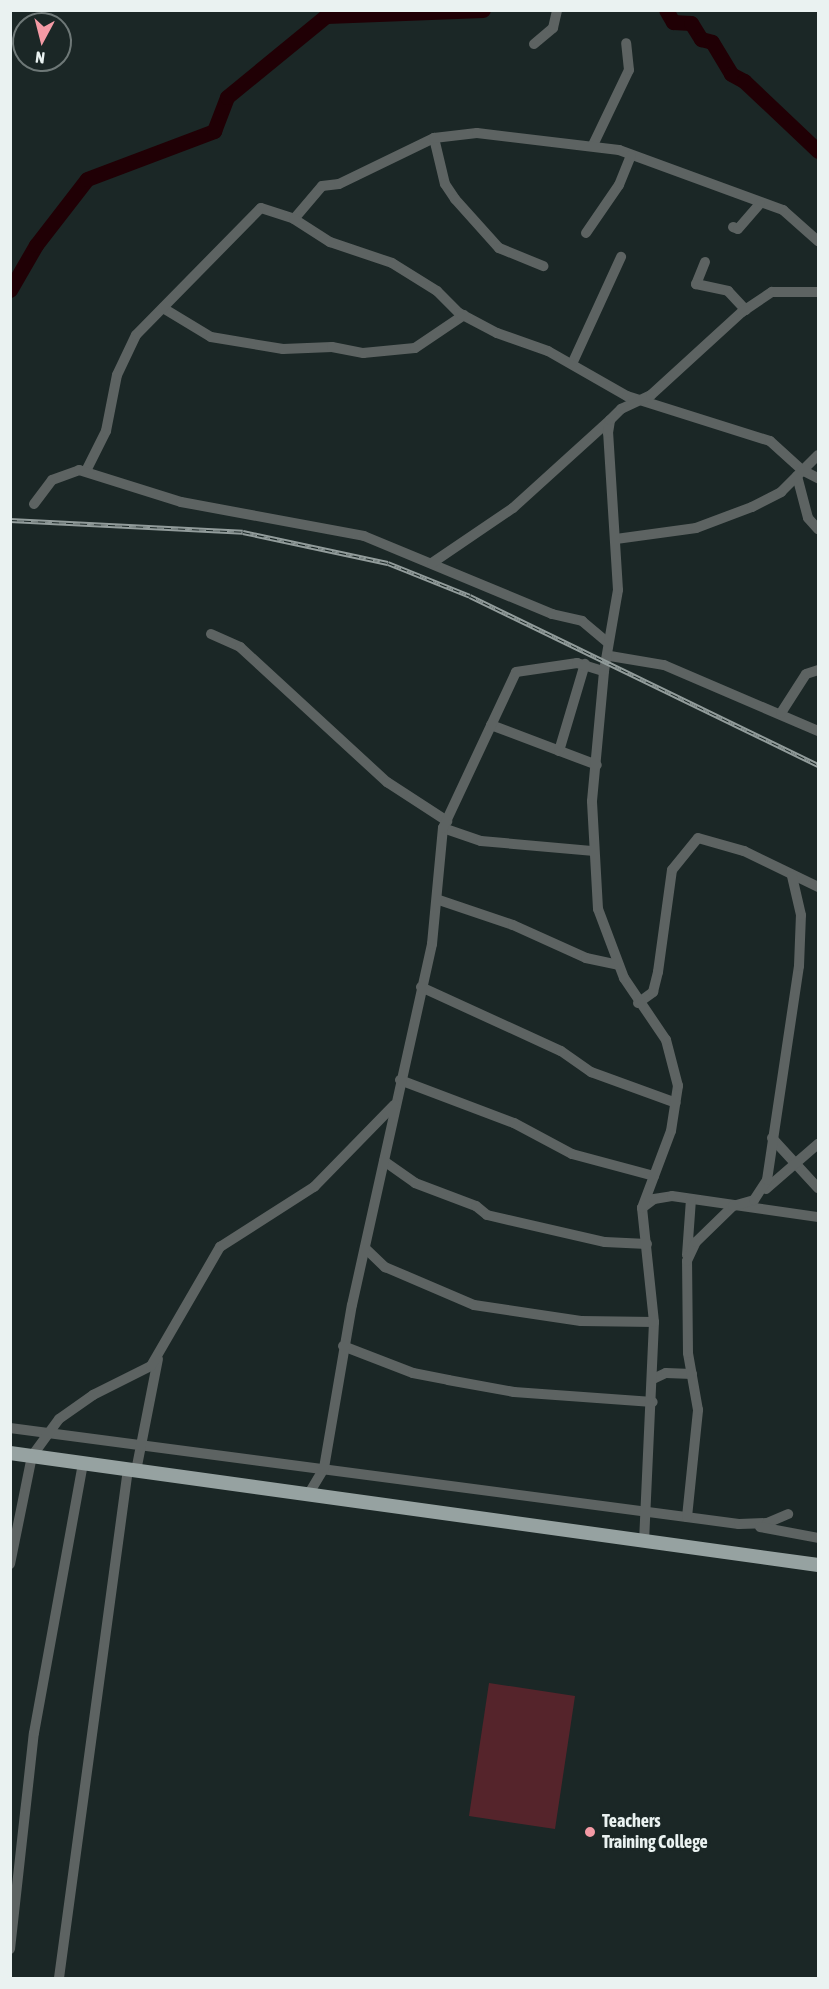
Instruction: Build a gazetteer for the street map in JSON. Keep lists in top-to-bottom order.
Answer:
{
  "places": ["Teachers Training College"],
  "north": "bottom"
}
